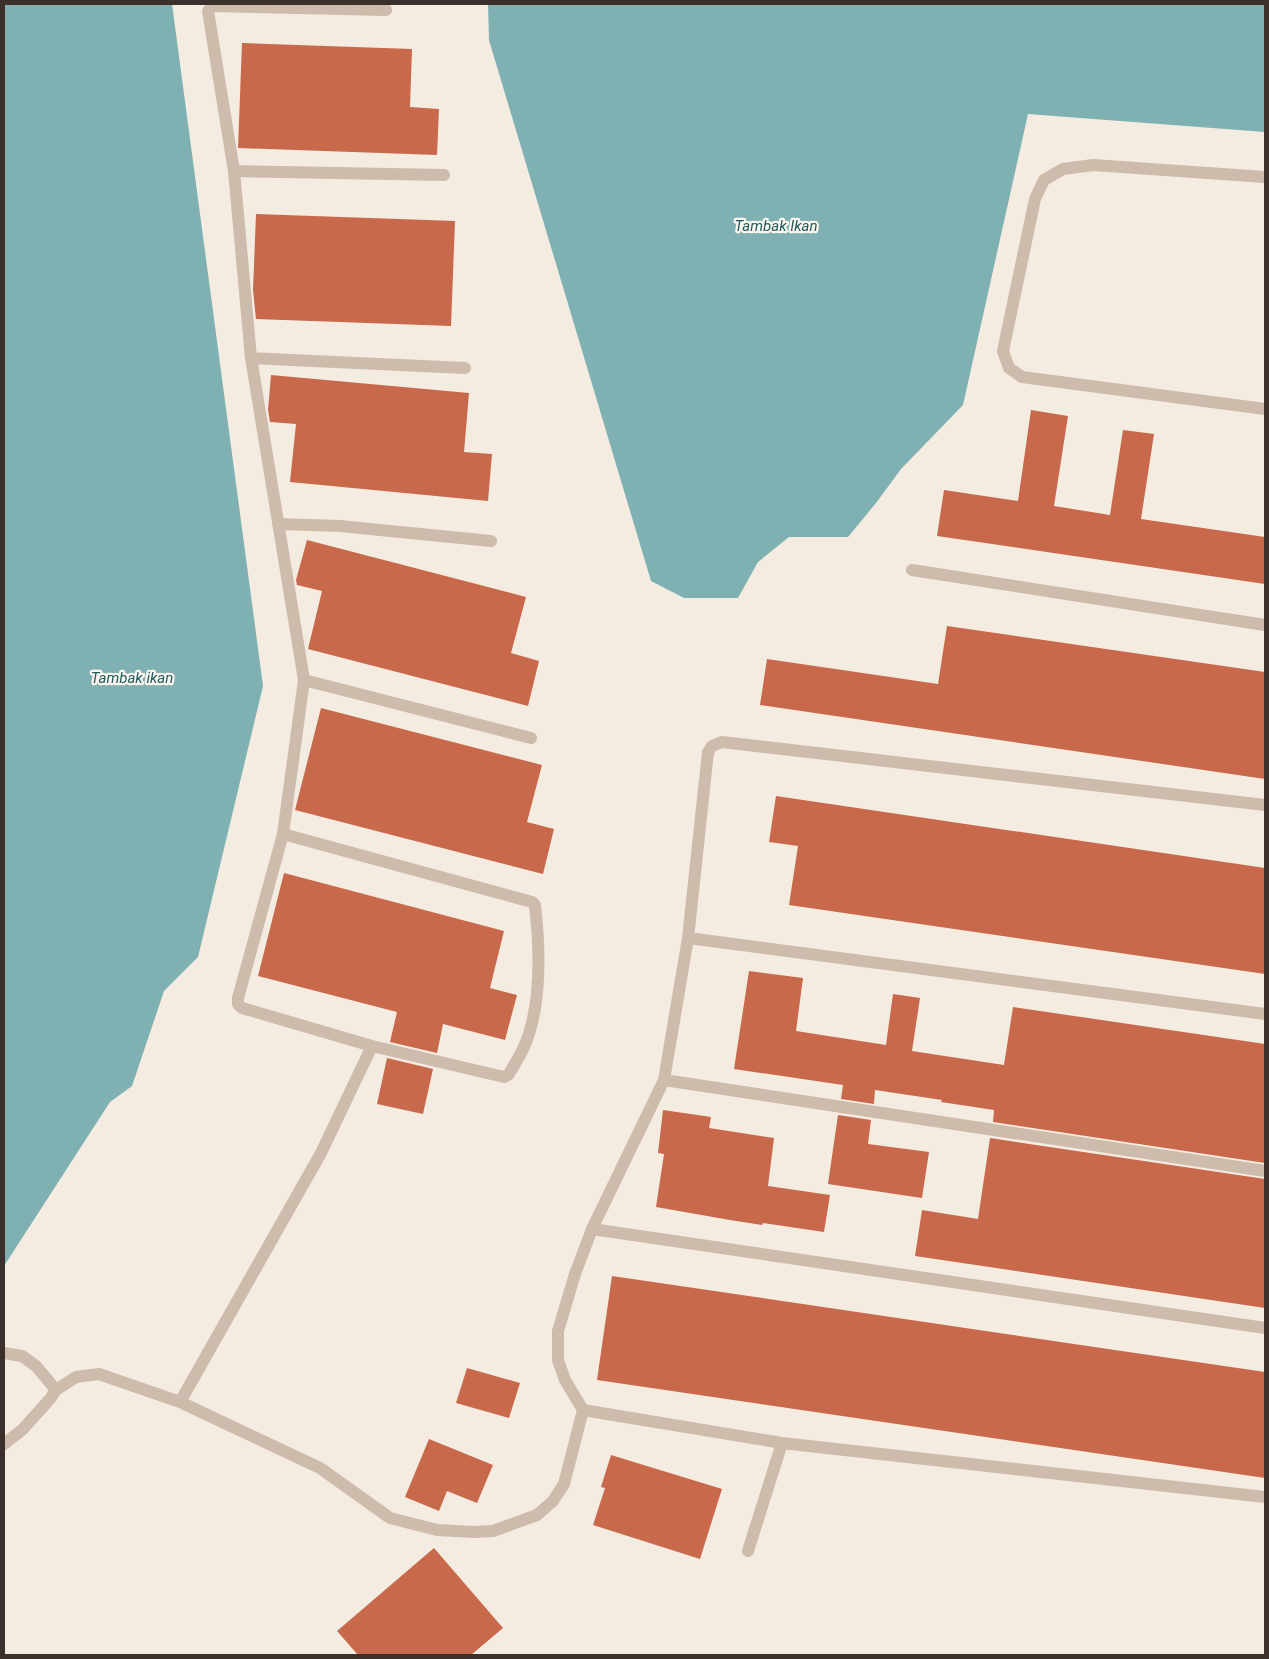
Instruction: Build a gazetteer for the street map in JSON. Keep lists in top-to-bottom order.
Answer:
{
  "water": ["Tambak Ikan", "Tambak ikan"]
}
